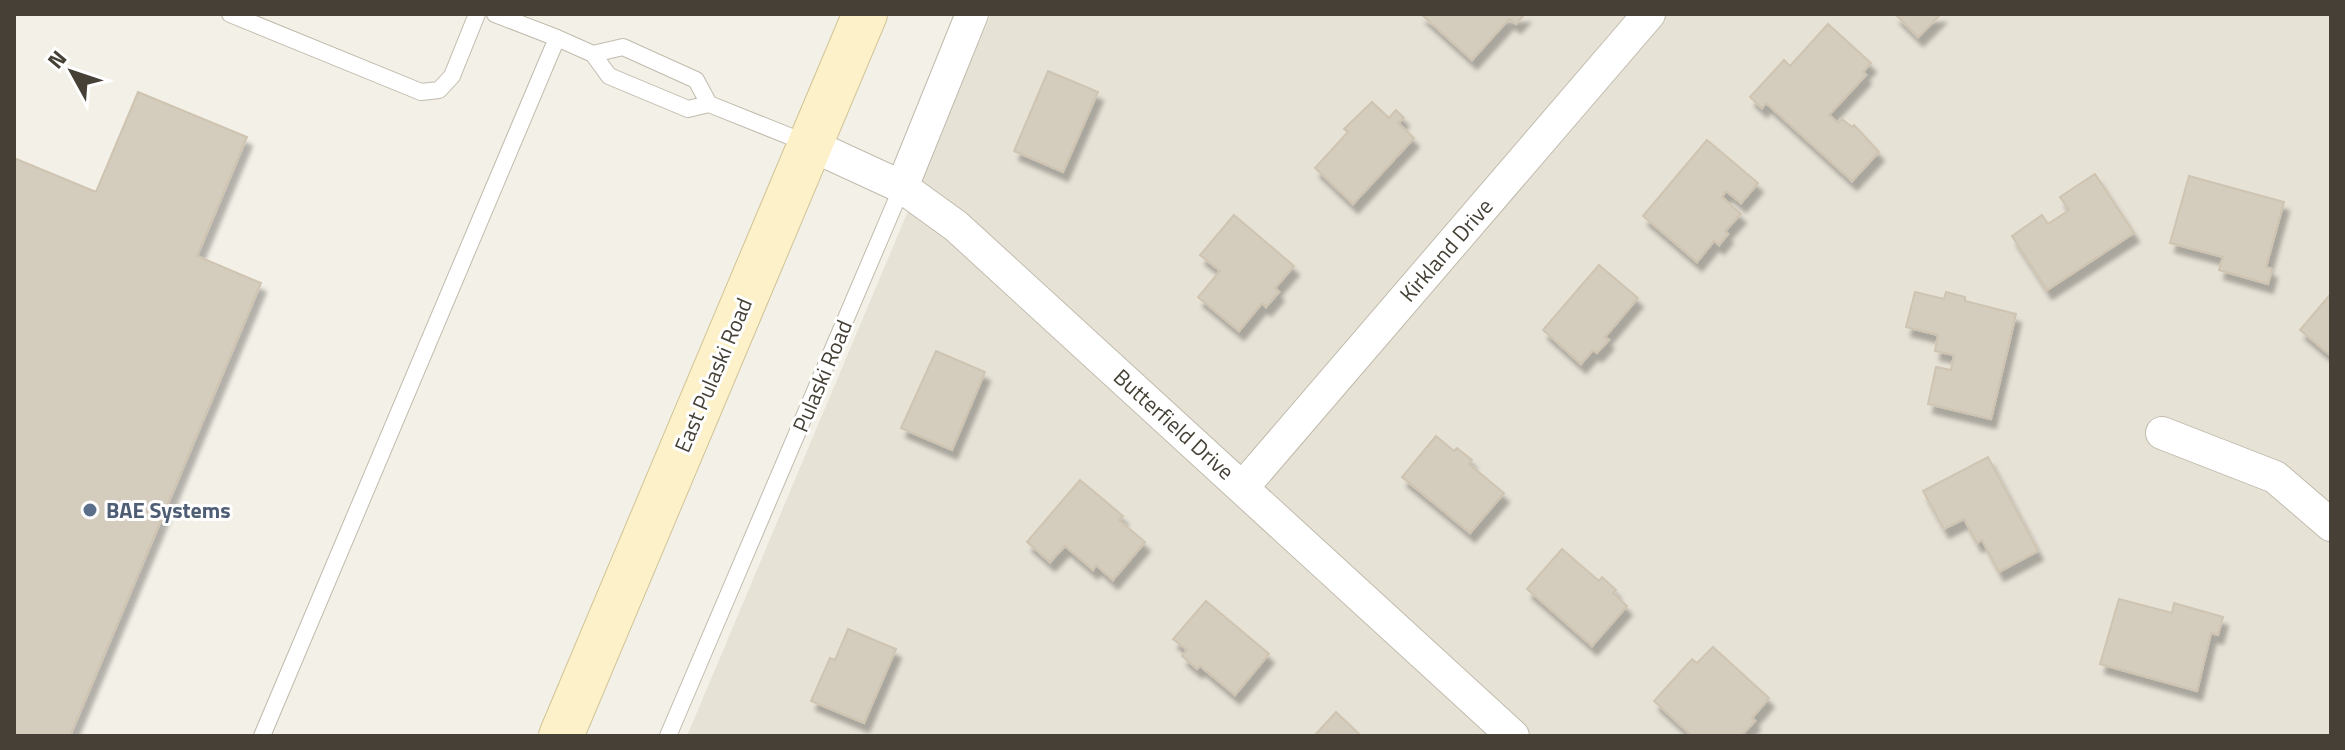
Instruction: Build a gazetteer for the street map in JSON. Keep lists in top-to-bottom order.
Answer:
{
  "streets": {
    "main road": ["East Pulaski Road"],
    "street": ["Kirkland Drive", "Pulaski Road", "Butterfield Drive"]
  },
  "crossings": [
    ["Kirkland Drive", "Butterfield Drive"],
    ["East Pulaski Road", "Butterfield Drive"],
    ["Pulaski Road", "Butterfield Drive"]
  ],
  "places": ["BAE Systems"],
  "north": "top left"
}
